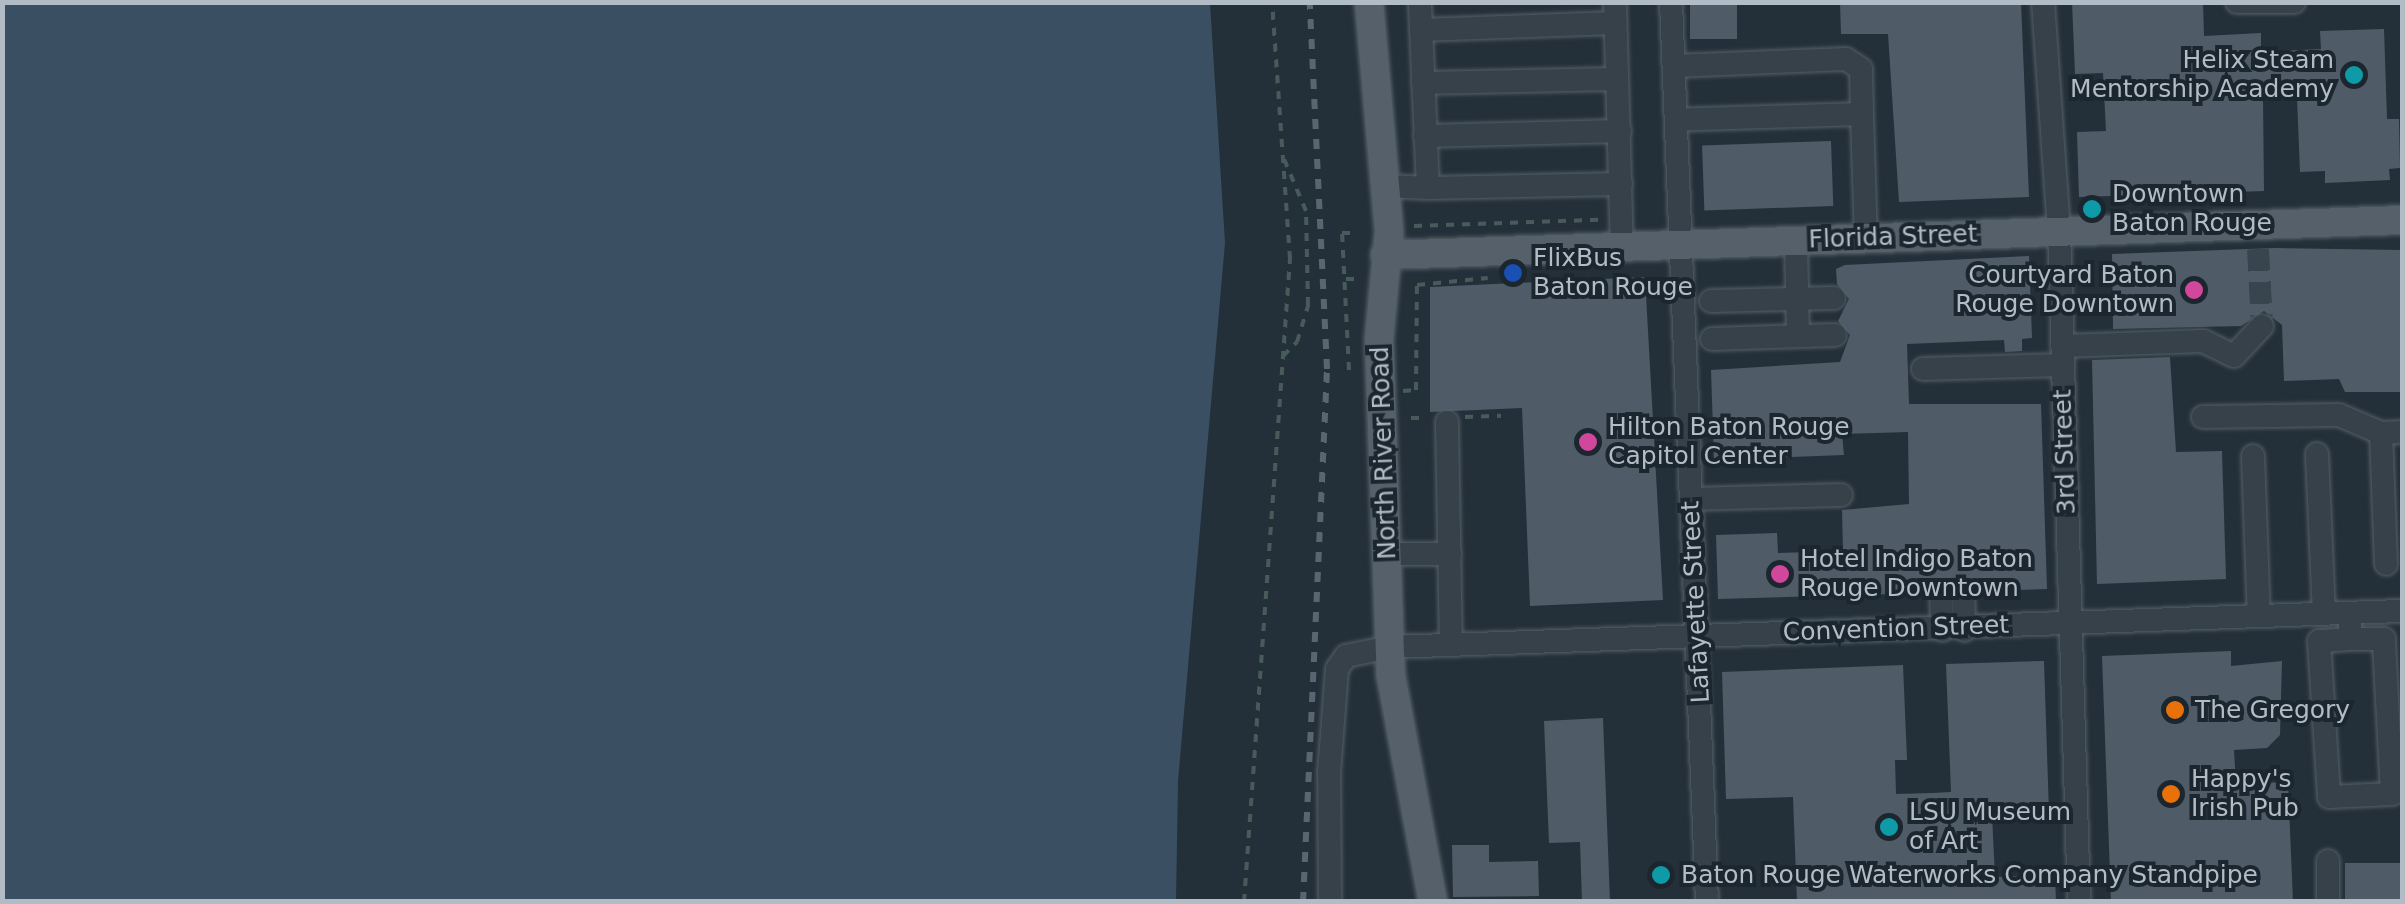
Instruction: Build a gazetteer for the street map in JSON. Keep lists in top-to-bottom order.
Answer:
{
  "streets": {
    "main road": ["Florida Street", "North River Road"],
    "street": ["3rd Street", "Lafayette Street", "Convention Street"]
  },
  "crossings": [
    ["Florida Street", "3rd Street"],
    ["Florida Street", "North River Road"],
    ["Florida Street", "Lafayette Street"],
    ["3rd Street", "Convention Street"],
    ["North River Road", "Convention Street"],
    ["Lafayette Street", "Convention Street"]
  ],
  "places": [
    "Helix Steam Mentorship Academy",
    "Downtown Baton Rouge",
    "FlixBus Baton Rouge",
    "Courtyard Baton Rouge Downtown",
    "Hilton Baton Rouge Capitol Center",
    "Hotel Indigo Baton Rouge Downtown",
    "The Gregory",
    "Happy's Irish Pub",
    "LSU Museum of Art",
    "Baton Rouge Waterworks Company Standpipe"
  ]
}
